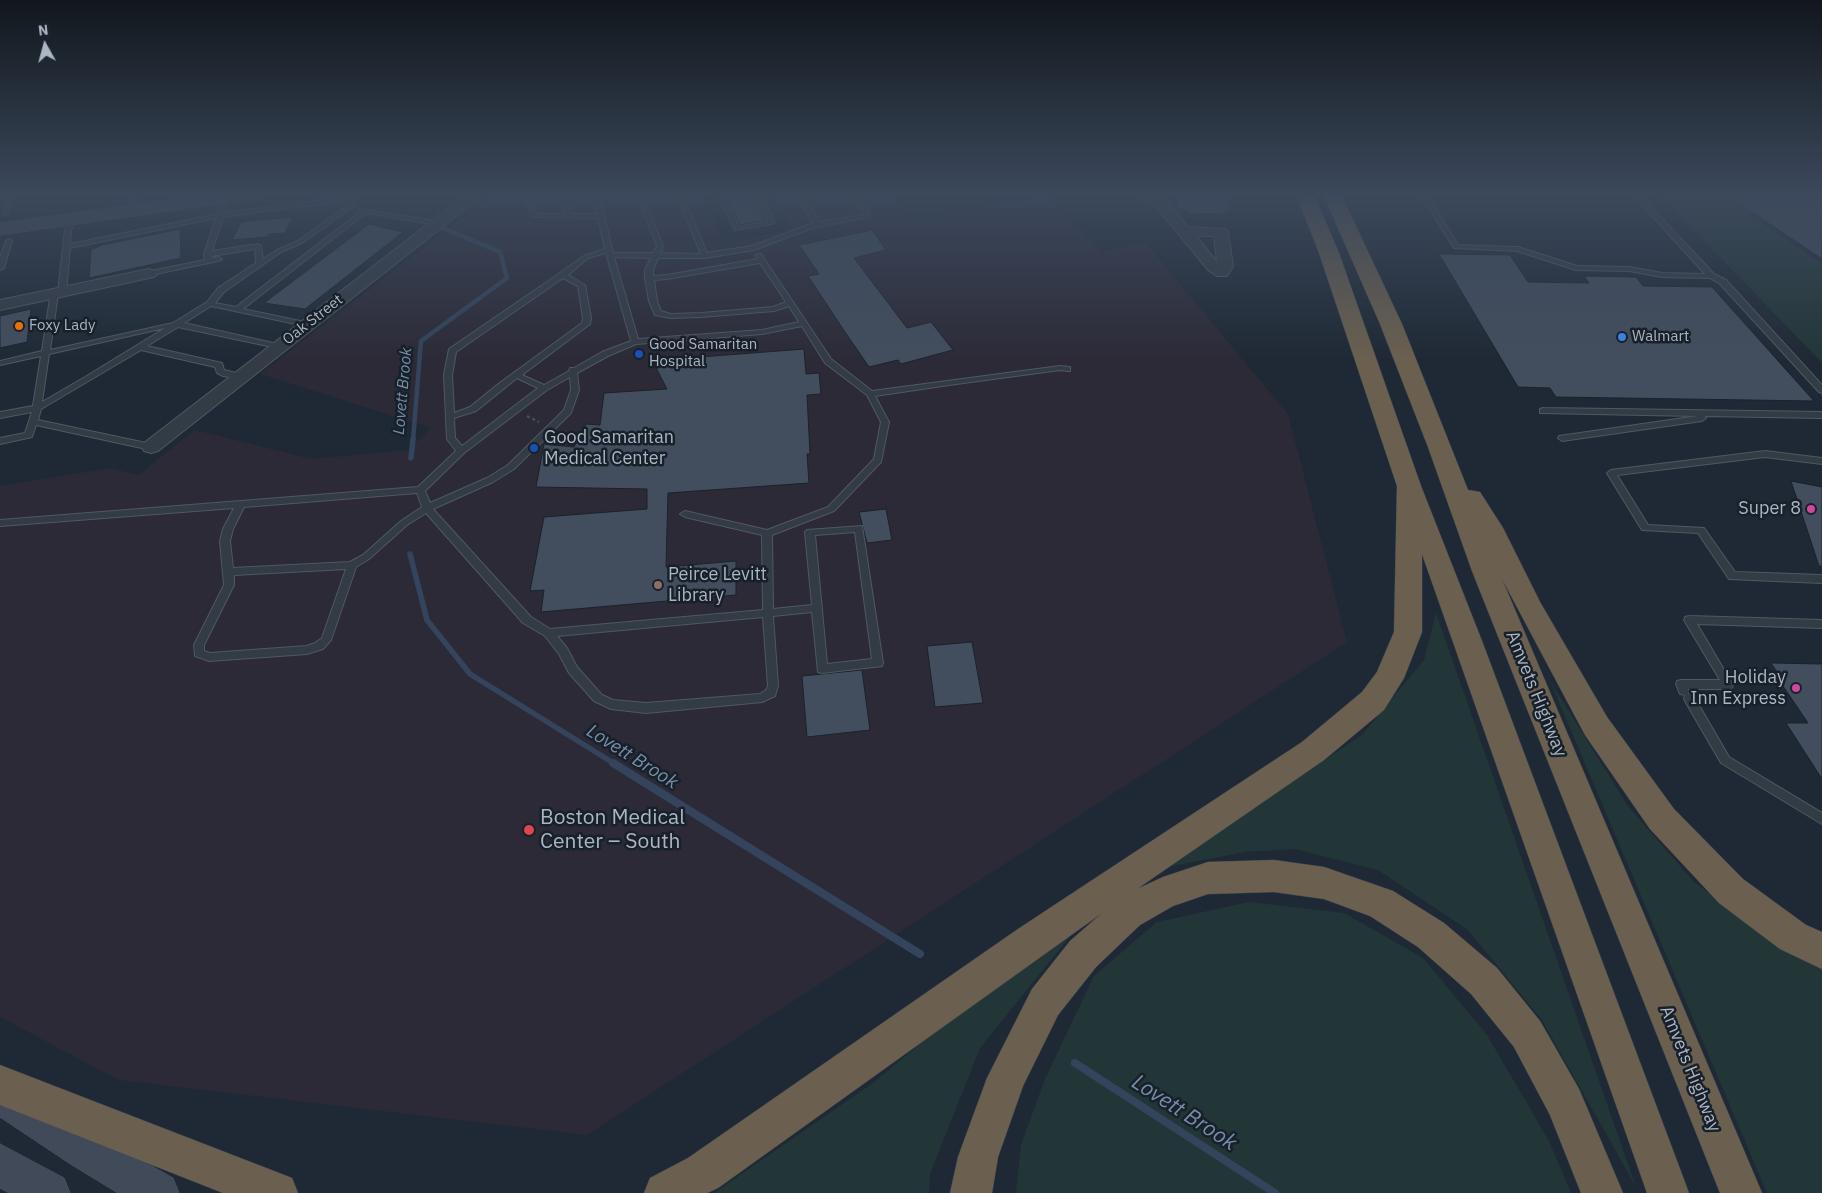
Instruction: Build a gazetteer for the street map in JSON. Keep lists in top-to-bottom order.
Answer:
{
  "streets": {
    "highway": ["Amvets Highway"],
    "street": ["Oak Street"]
  },
  "water": ["Lovett Brook"],
  "places": [
    "Foxy Lady",
    "Walmart",
    "Good Samaritan Hospital",
    "Good Samaritan Medical Center",
    "Super 8",
    "Peirce Levitt Library",
    "Holiday Inn Express",
    "Boston Medical Center – South"
  ],
  "north": "top"
}
